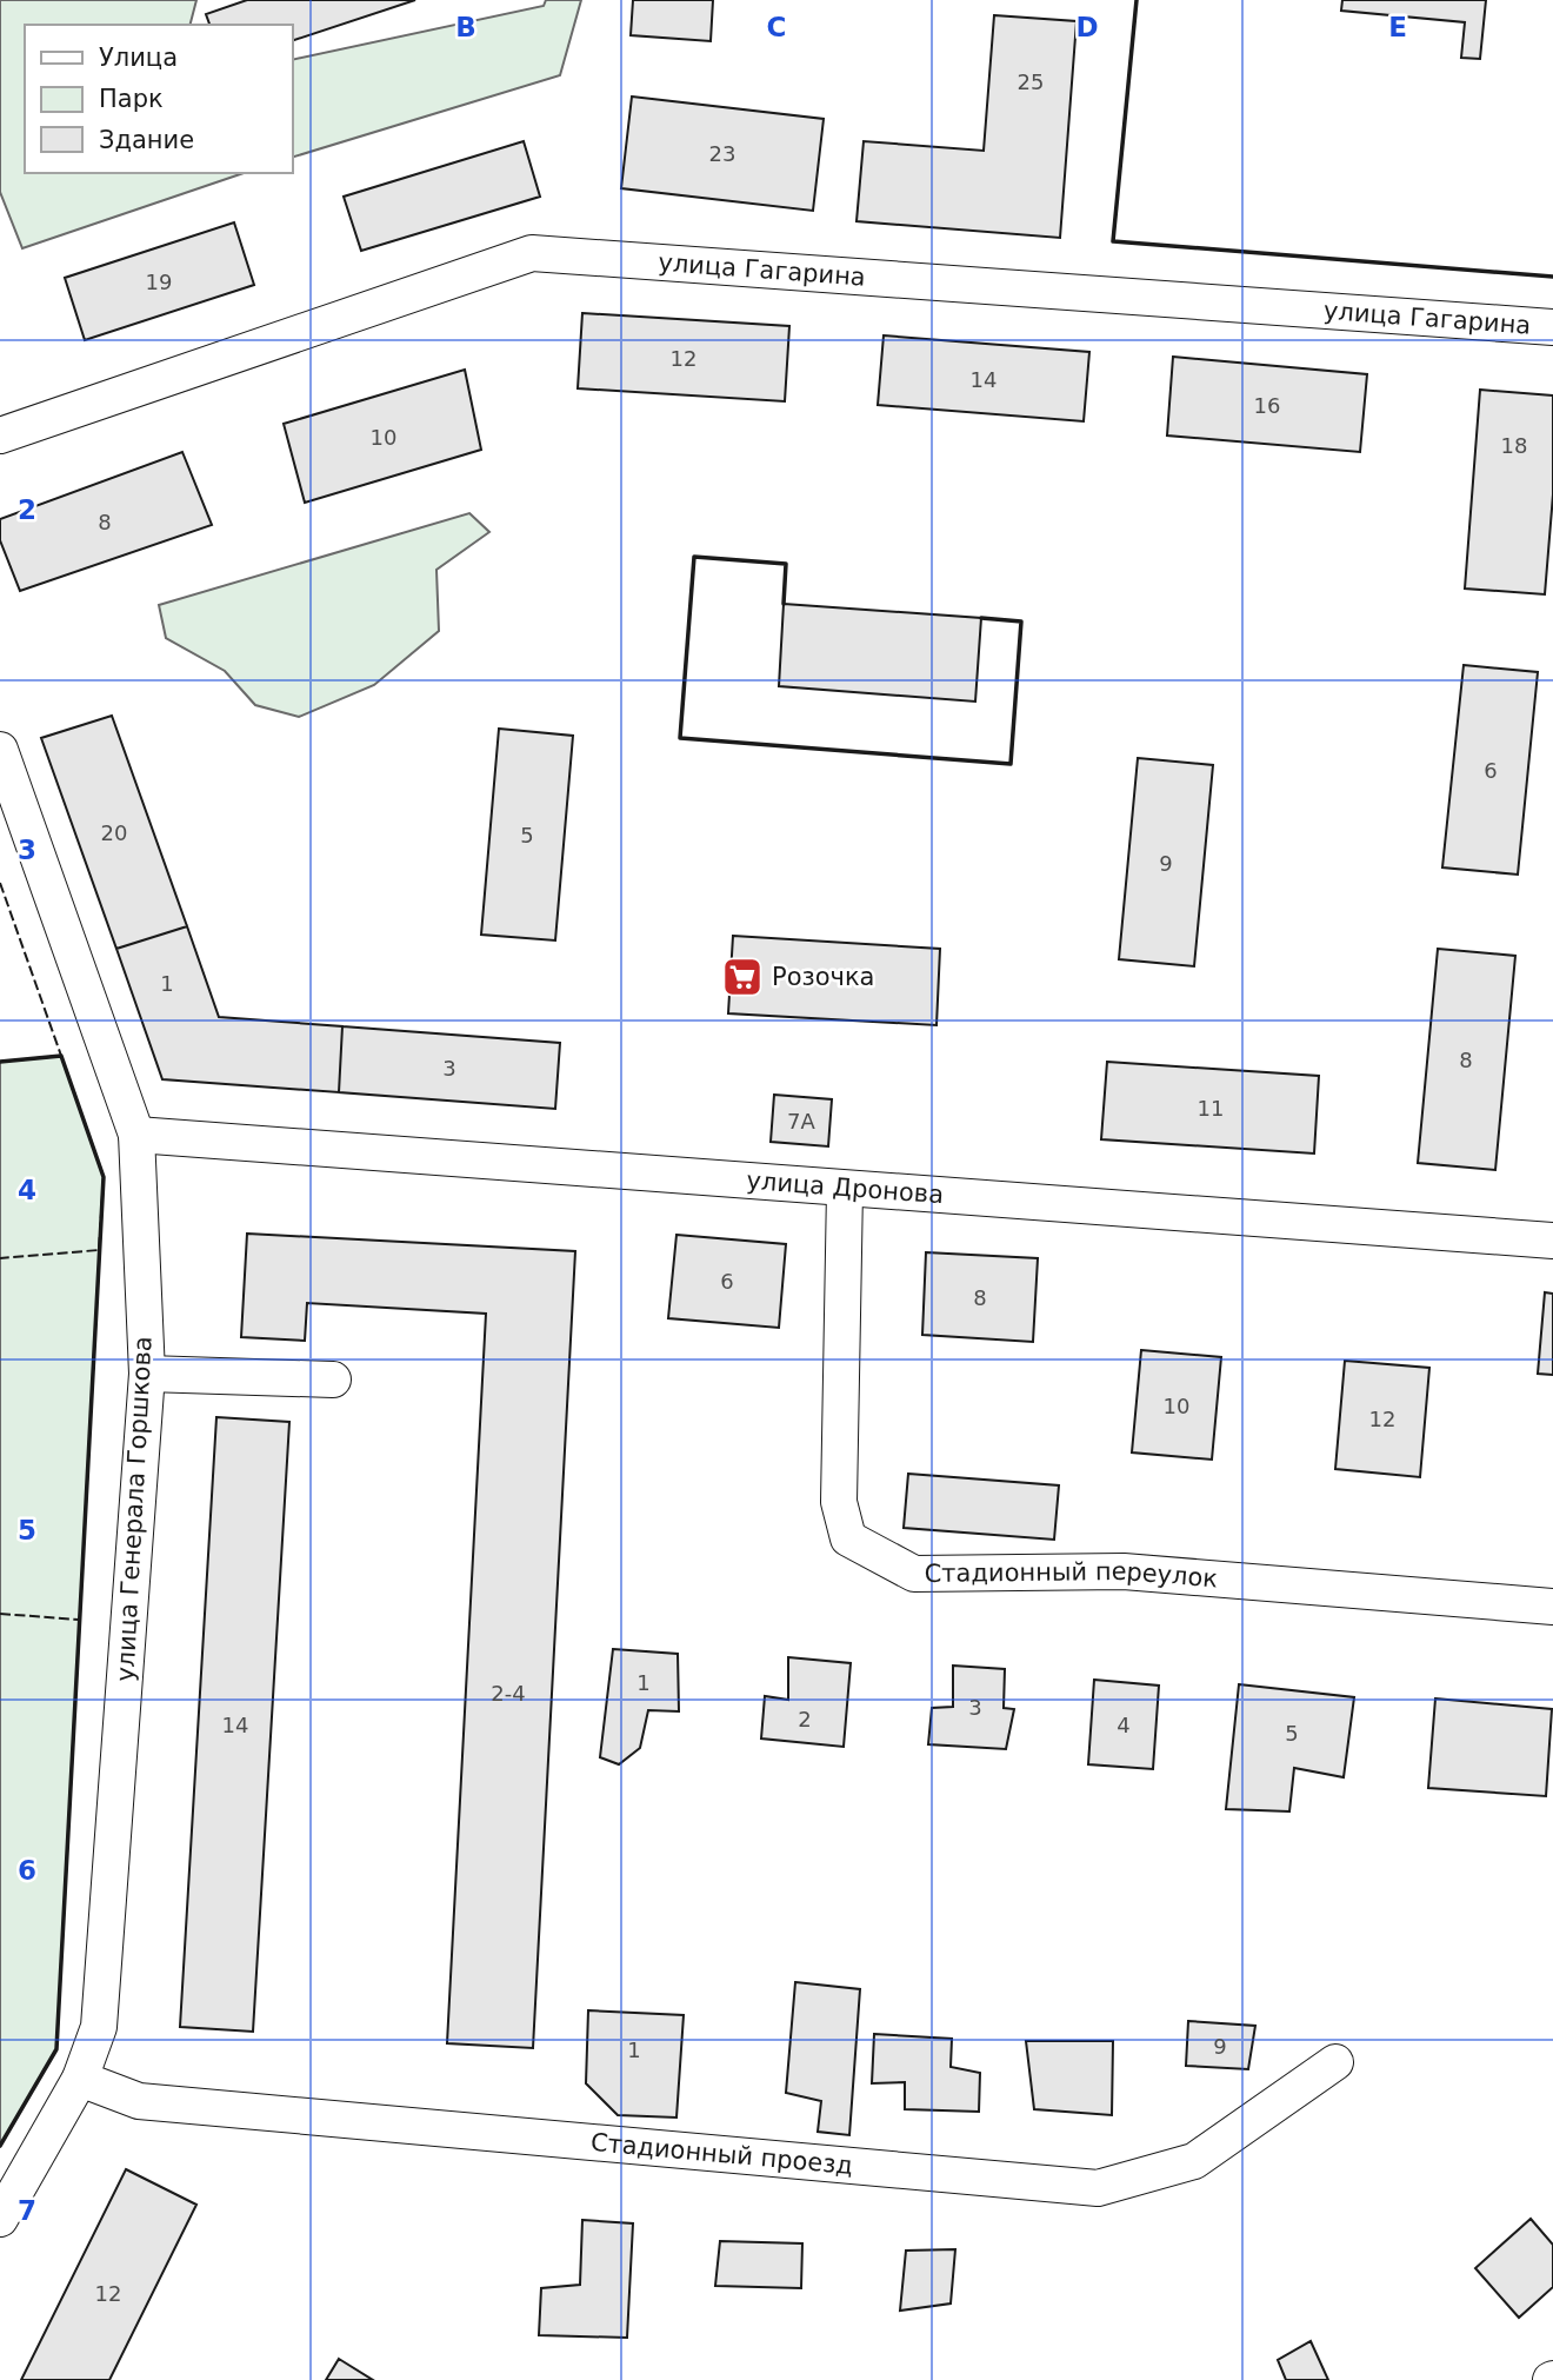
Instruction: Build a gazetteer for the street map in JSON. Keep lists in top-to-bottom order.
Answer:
{
  "streets": {
    "street": [
      "улица Гагарина",
      "улица Дронова",
      "улица Генерала Горшкова",
      "Стадионный переулок",
      "Стадионный проезд"
    ]
  },
  "crossings": [
    ["улица Дронова", "улица Генерала Горшкова"],
    ["улица Дронова", "Стадионный переулок"],
    ["улица Генерала Горшкова", "Стадионный проезд"]
  ],
  "places": {
    "supermarket": ["Розочка"]
  },
  "house_numbers": [
    "25",
    "23",
    "19",
    "12",
    "14",
    "16",
    "10",
    "18",
    "8",
    "6",
    "20",
    "5",
    "9",
    "1",
    "8",
    "3",
    "11",
    "7А",
    "6",
    "8",
    "10",
    "12",
    "1",
    "2-4",
    "3",
    "2",
    "14",
    "4",
    "5",
    "9",
    "1",
    "12"
  ],
  "legend": ["Улица", "Парк", "Здание"],
  "grid": {
    "columns": [
      "B",
      "C",
      "D",
      "E"
    ],
    "rows": [
      "2",
      "3",
      "4",
      "5",
      "6",
      "7"
    ]
  }
}
